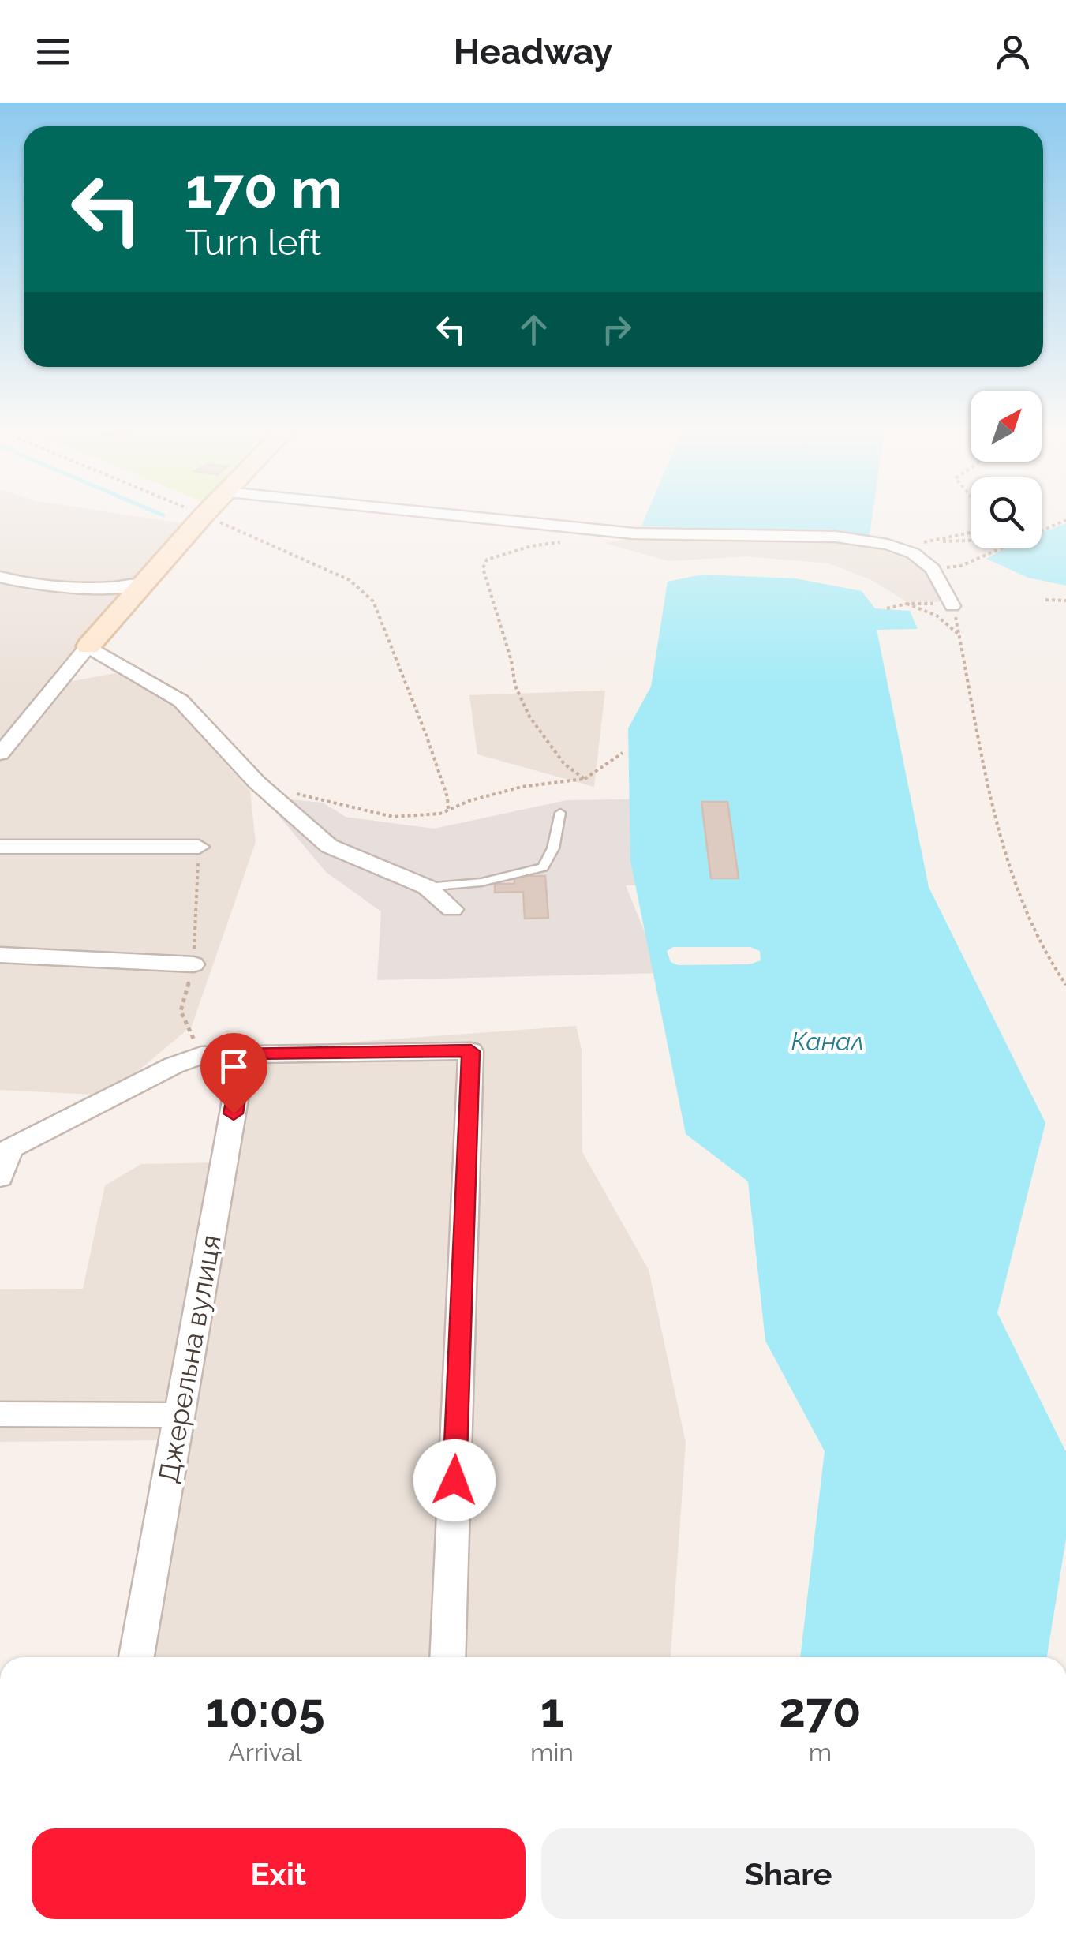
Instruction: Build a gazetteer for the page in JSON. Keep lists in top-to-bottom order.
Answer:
{
  "streets": {
    "street": ["Джерельна вулиця"]
  },
  "water": ["Канал"],
  "north": "top right",
  "page": {
    "header": "Headway",
    "turn": ["170 m", "Turn left"],
    "eta": [
      "10:05",
      "Arrival",
      "1",
      "min",
      "270",
      "m"
    ],
    "buttons": ["Exit", "Share"]
  }
}
